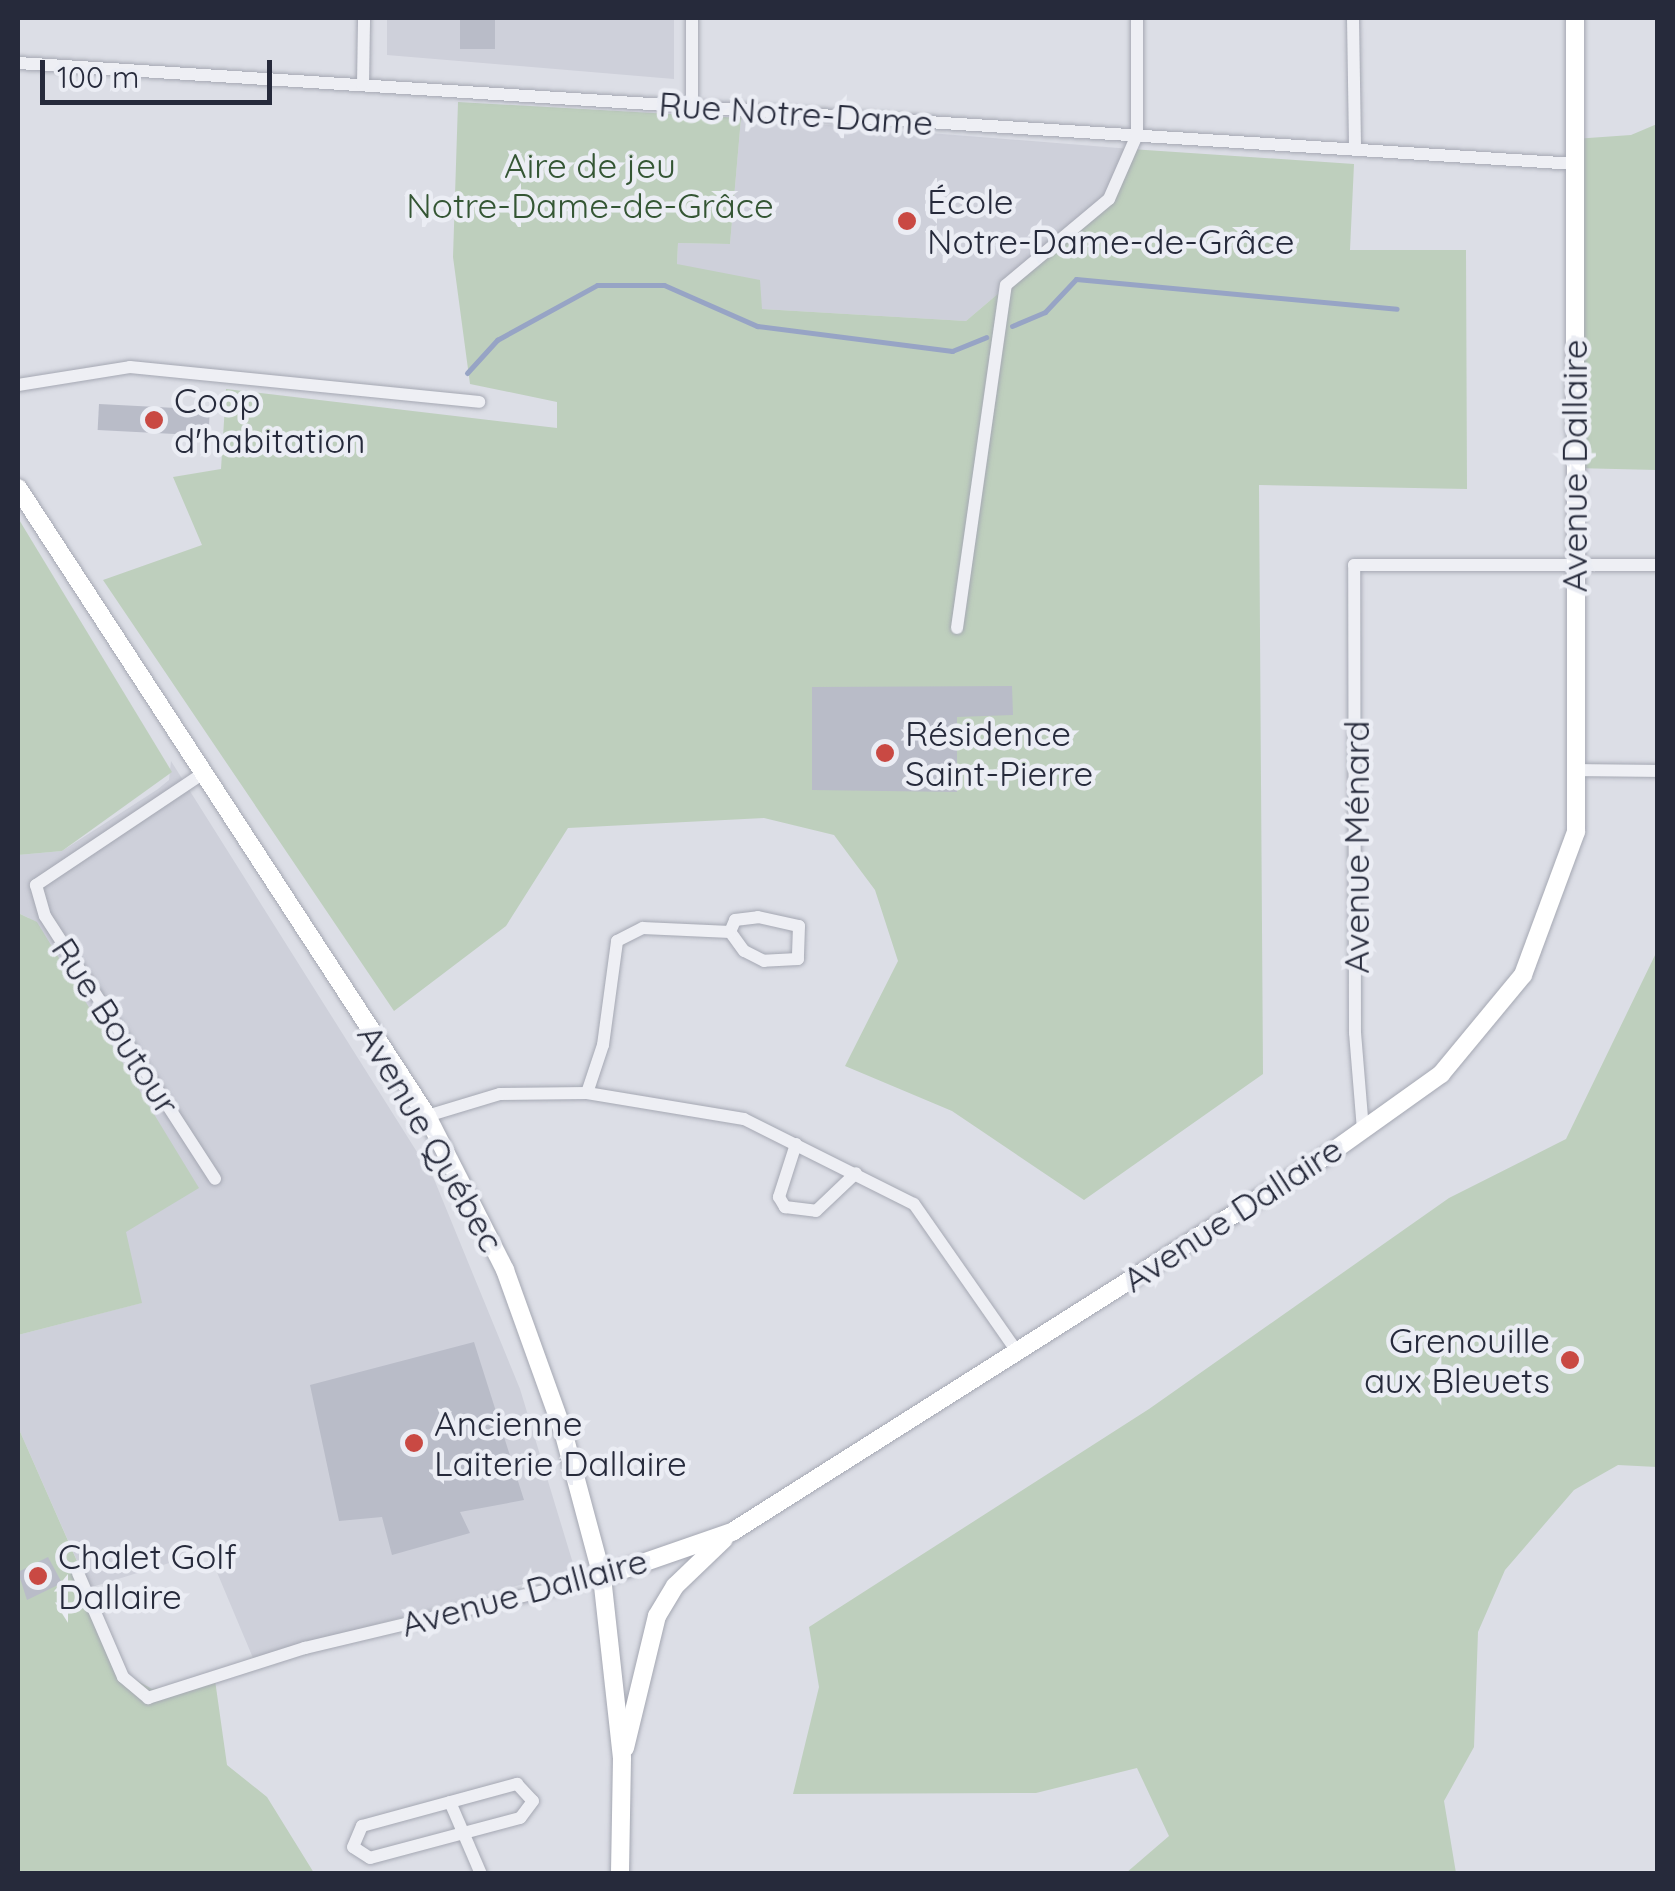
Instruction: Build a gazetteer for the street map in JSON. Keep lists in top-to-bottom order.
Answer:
{
  "streets": {
    "street": [
      "Rue Notre-Dame",
      "Avenue Dallaire",
      "Avenue Ménard",
      "Rue Boutour",
      "Avenue Québec"
    ]
  },
  "crossings": [
    ["Rue Notre-Dame", "Avenue Dallaire"],
    ["Avenue Dallaire", "Avenue Ménard"],
    ["Avenue Dallaire", "Avenue Québec"],
    ["Rue Boutour", "Avenue Québec"]
  ],
  "parks": ["Aire de jeu Notre-Dame-de-Grâce"],
  "places": [
    "École Notre-Dame-de-Grâce",
    "Coop d'habitation",
    "Résidence Saint-Pierre",
    "Grenouille aux Bleuets",
    "Ancienne Laiterie Dallaire",
    "Chalet Golf Dallaire"
  ],
  "scale_bar": "100 m"
}
